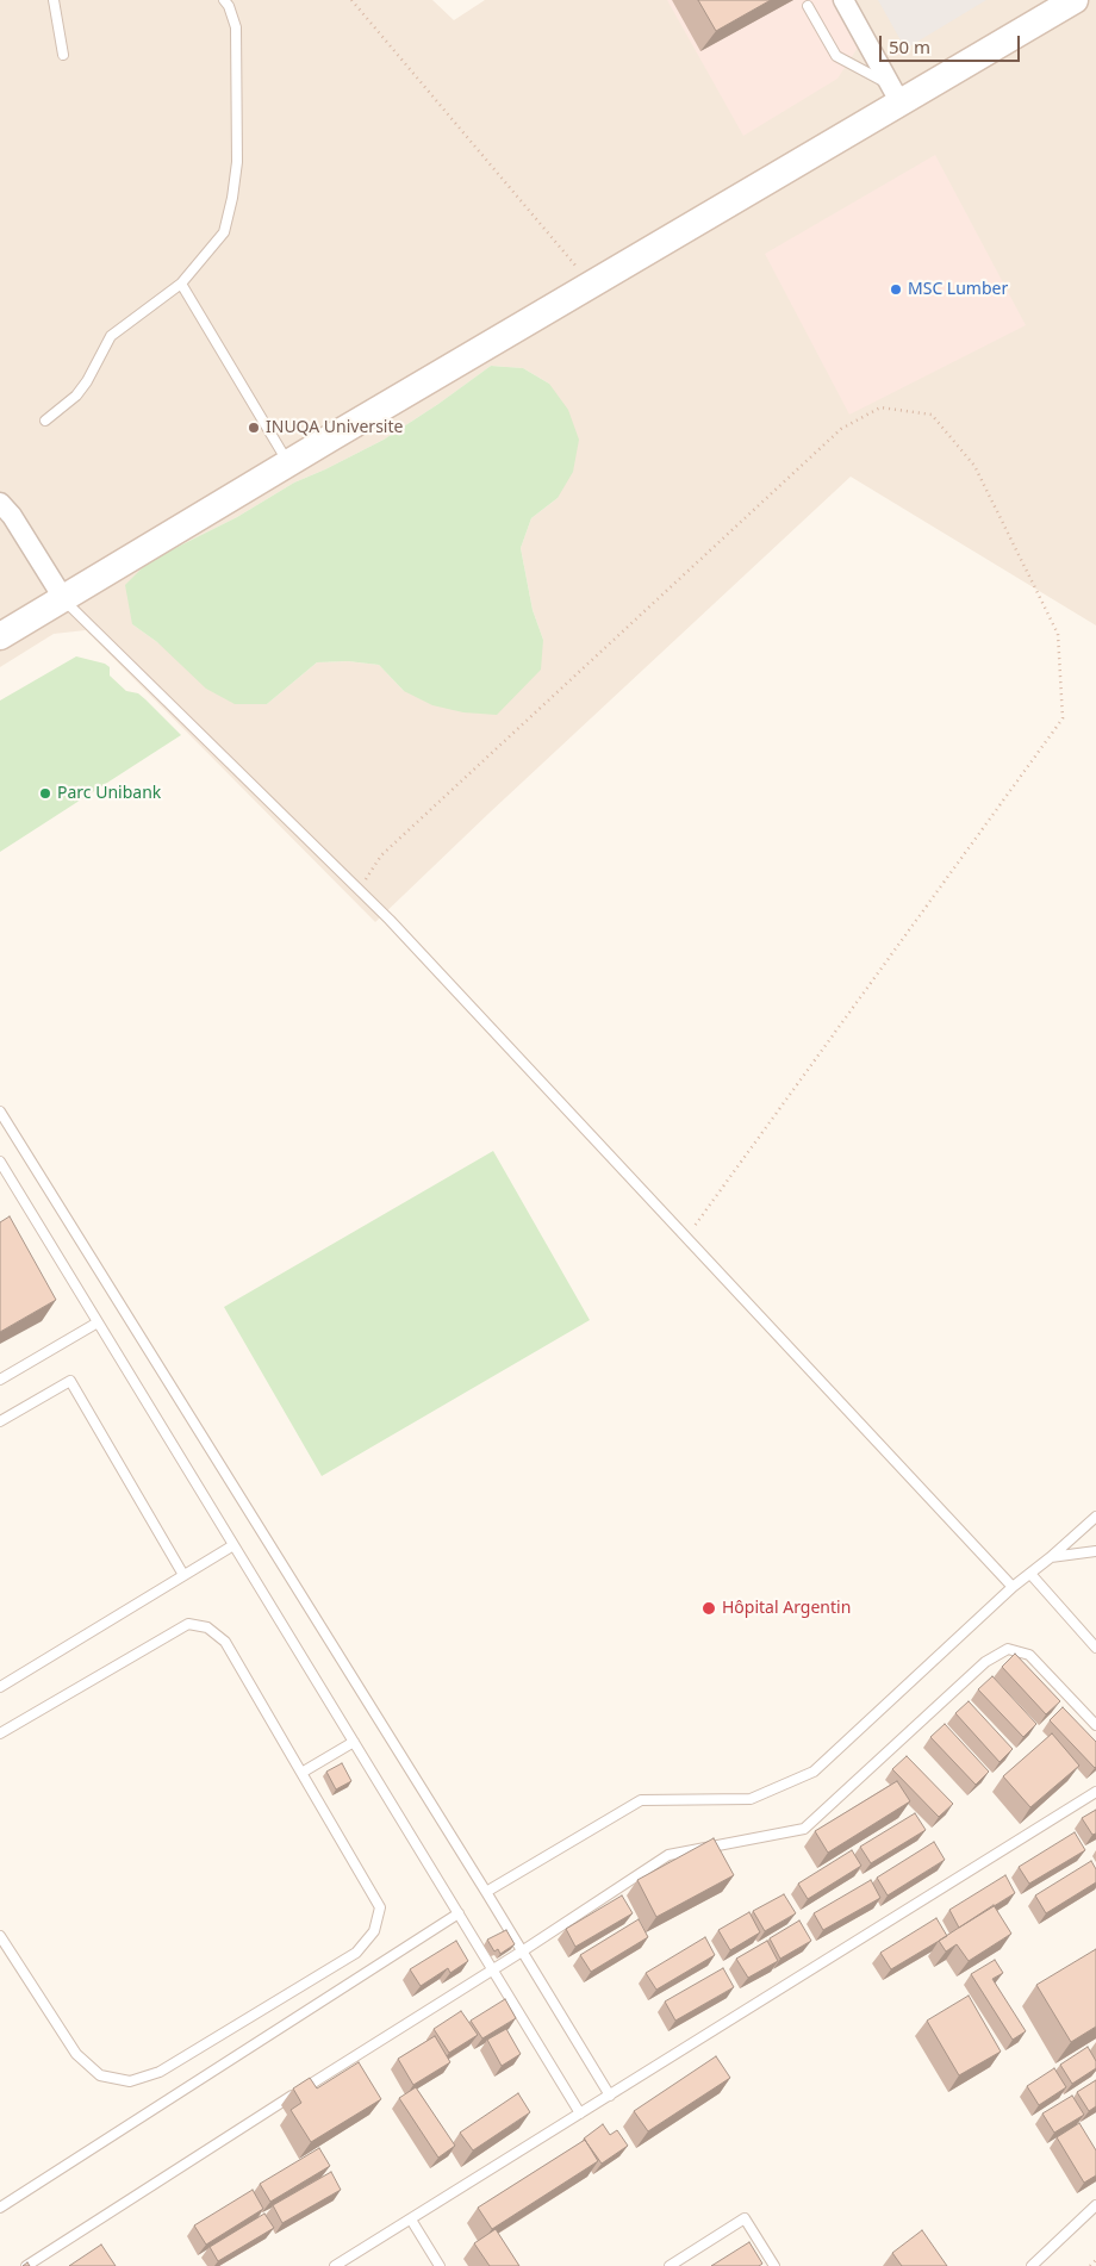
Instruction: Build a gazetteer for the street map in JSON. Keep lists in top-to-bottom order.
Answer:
{
  "places": [
    "MSC Lumber",
    "INUQA Universite",
    "Parc Unibank",
    "Hôpital Argentin"
  ],
  "scale_bar": "50 m"
}
